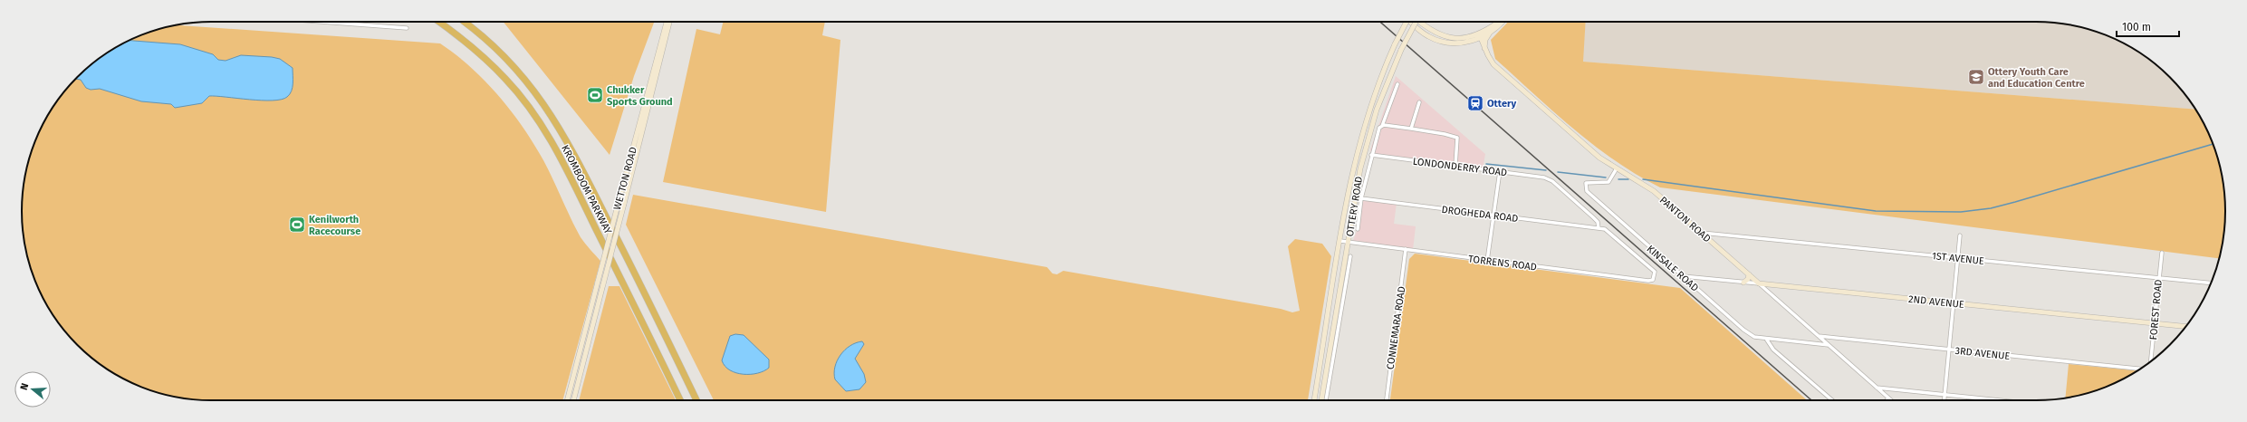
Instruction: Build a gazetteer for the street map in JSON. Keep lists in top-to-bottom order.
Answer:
{
  "streets": {
    "highway": ["KROMBOOM PARKWAY"],
    "main road": [
      "WETTON ROAD",
      "OTTERY ROAD",
      "PANTON ROAD",
      "2ND AVENUE"
    ],
    "street": [
      "LONDONDERRY ROAD",
      "DROGHEDA ROAD",
      "1ST AVENUE",
      "TORRENS ROAD",
      "KINSALE ROAD",
      "FOREST ROAD",
      "CONNEMARA ROAD",
      "3RD AVENUE"
    ]
  },
  "crossings": [
    ["LONDONDERRY ROAD", "DROGHEDA ROAD"],
    ["LONDONDERRY ROAD", "TORRENS ROAD"],
    ["OTTERY ROAD", "TORRENS ROAD"],
    ["DROGHEDA ROAD", "TORRENS ROAD"],
    ["PANTON ROAD", "1ST AVENUE"],
    ["PANTON ROAD", "KINSALE ROAD"],
    ["PANTON ROAD", "2ND AVENUE"],
    ["PANTON ROAD", "3RD AVENUE"],
    ["1ST AVENUE", "FOREST ROAD"],
    ["TORRENS ROAD", "CONNEMARA ROAD"],
    ["KINSALE ROAD", "2ND AVENUE"],
    ["2ND AVENUE", "FOREST ROAD"]
  ],
  "places": {
    "school or university": ["Ottery Youth Care and Education Centre"],
    "sports": ["Chukker Sports Ground", "Kenilworth Racecourse"],
    "station": ["Ottery"]
  },
  "scale_bar": "100 m",
  "north": "left"
}
